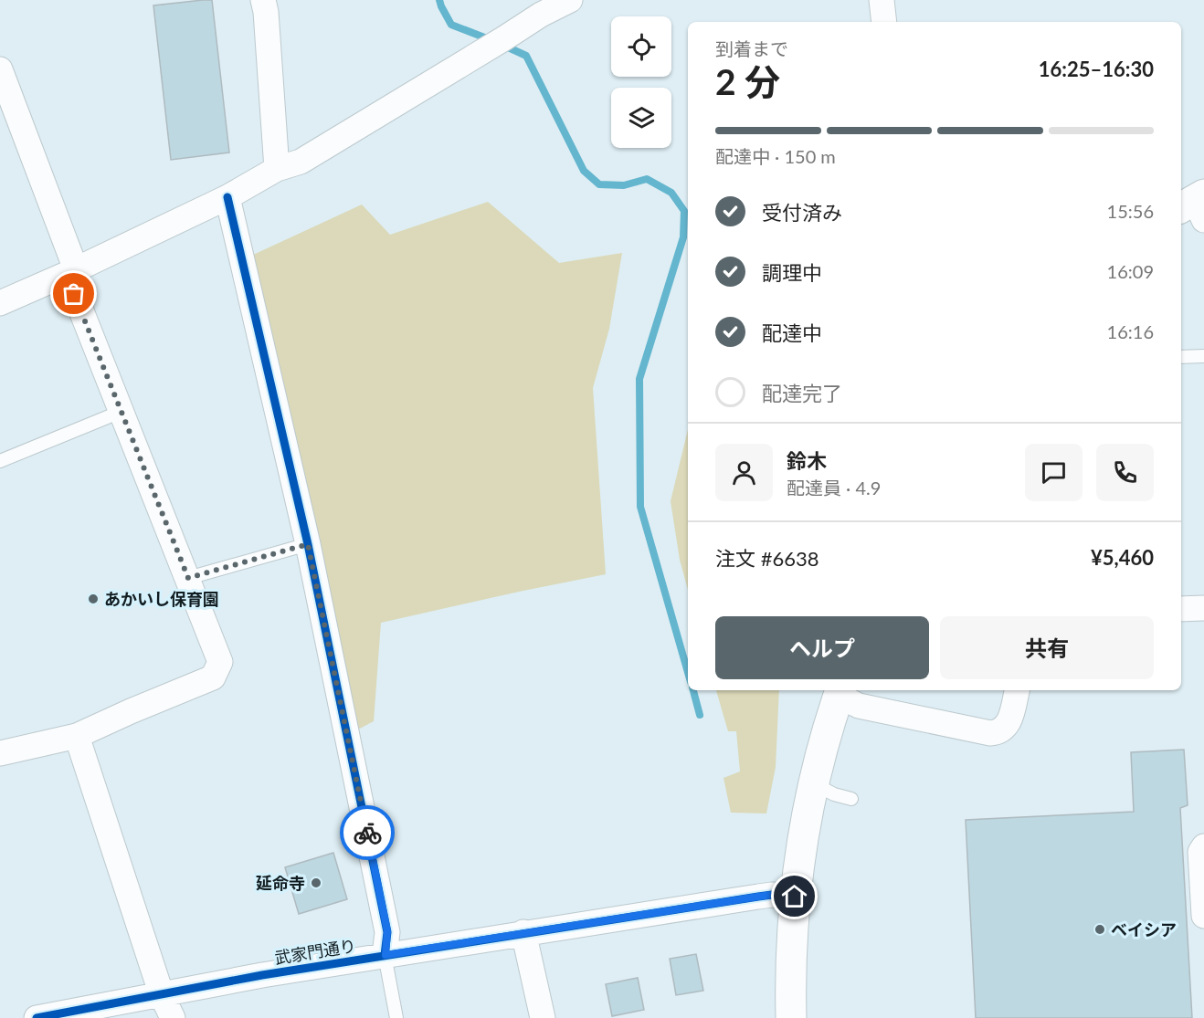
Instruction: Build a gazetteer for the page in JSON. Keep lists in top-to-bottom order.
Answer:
{
  "streets": {
    "street": ["武家門通り"]
  },
  "places": ["あかいし保育園", "延命寺", "ベイシア"],
  "page": {
    "heading": ["2 分", "到着まで", "16:25–16:30"],
    "panel": [
      "鈴木",
      "配達員 · 4.9",
      "注文 #6638",
      "¥5,460"
    ],
    "bar": "配達中 · 150 m",
    "list": [
      ["受付済み", "15:56"],
      ["調理中", "16:09"],
      ["配達中", "16:16"],
      "配達完了"
    ],
    "buttons": ["ヘルプ", "共有"]
  }
}
